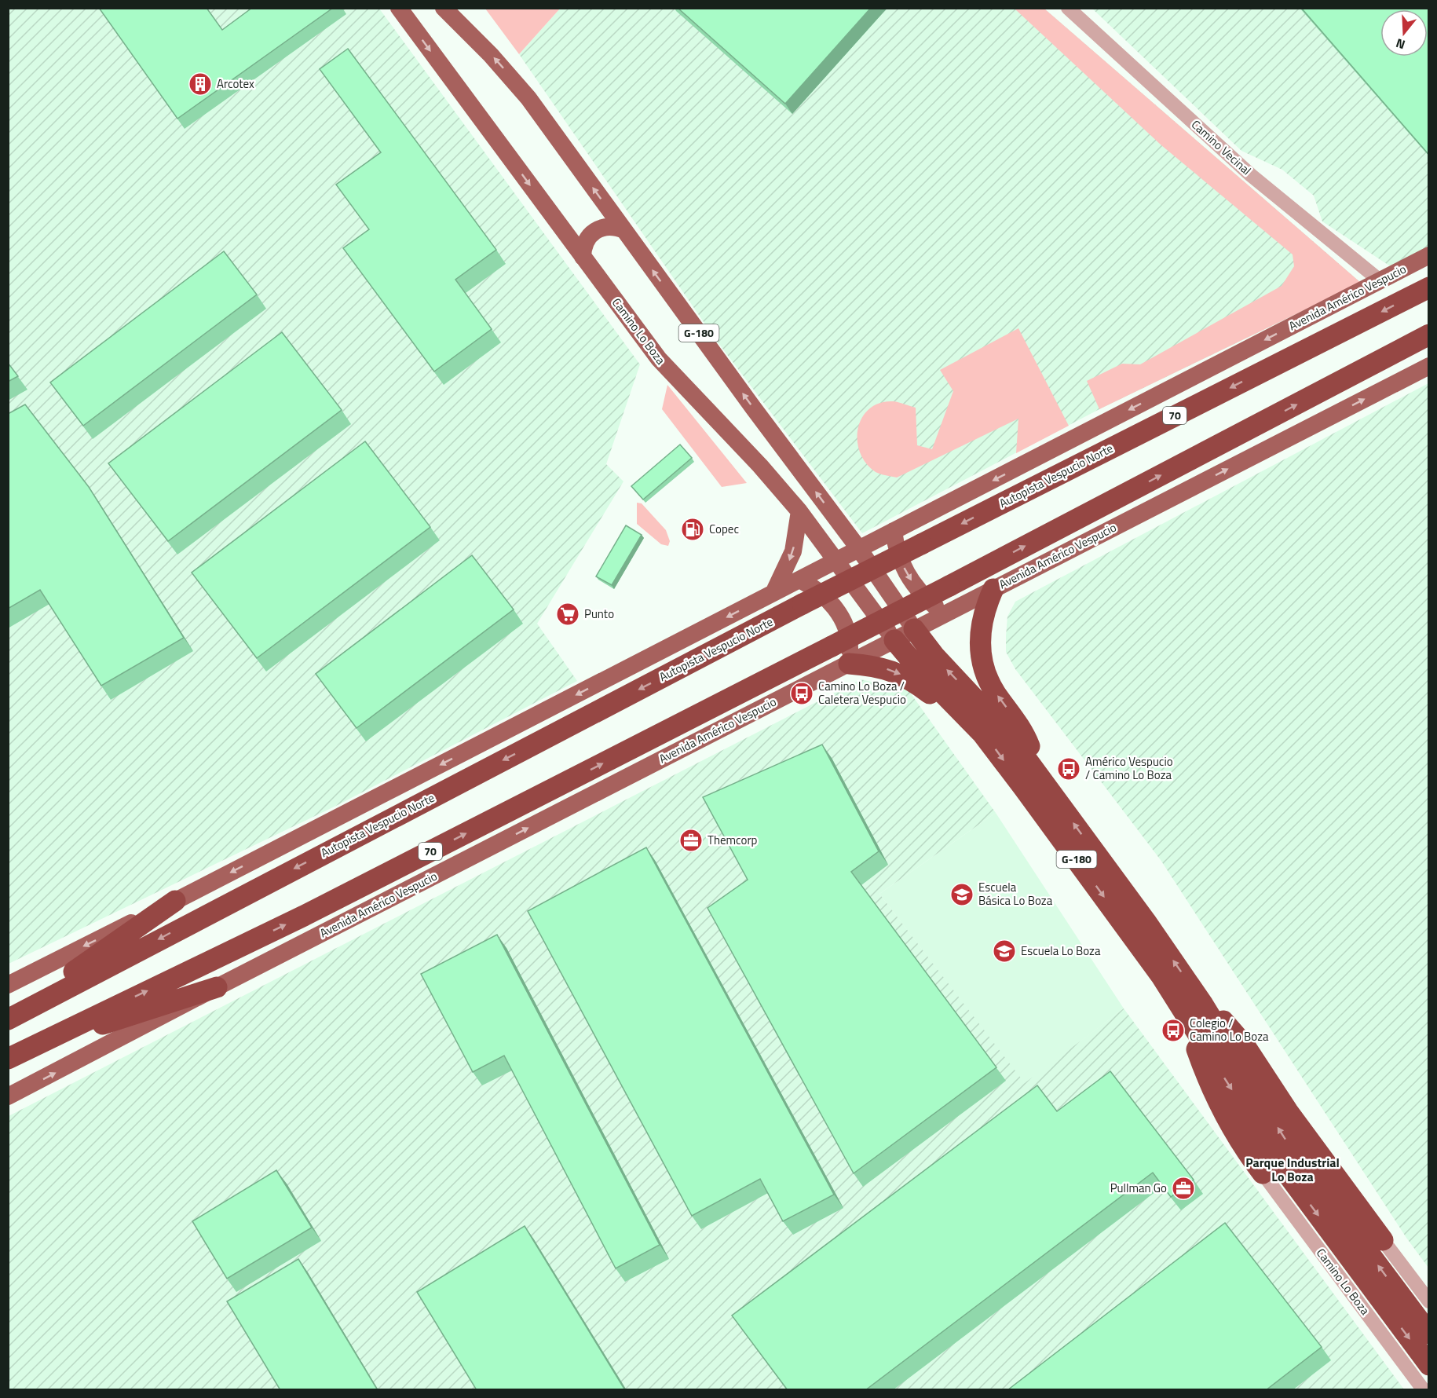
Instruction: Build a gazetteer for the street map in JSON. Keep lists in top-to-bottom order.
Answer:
{
  "streets": {
    "highway": ["G-180", "70", "Autopista Vespucio Norte"],
    "main road": ["Avenida Américo Vespucio", "Camino Lo Boza"],
    "street": ["Camino Vecinal"]
  },
  "crossings": [
    ["Camino Vecinal", "Avenida Américo Vespucio"],
    ["Avenida Américo Vespucio", "Camino Lo Boza"],
    ["Avenida Américo Vespucio", "G-180"],
    ["Camino Lo Boza", "G-180"]
  ],
  "districts": ["Parque Industrial Lo Boza"],
  "places": {
    "building": ["Arcotex"],
    "fuel station": ["Copec"],
    "supermarket": ["Punto"],
    "bus stop": ["Camino Lo Boza / Caletera Vespucio", "Américo Vespucio / Camino Lo Boza", "Colegio / Camino Lo Boza"],
    "office": ["Themcorp", "Pullman Go"],
    "school or university": ["Escuela Básica Lo Boza", "Escuela Lo Boza"]
  },
  "north": "bottom"
}
